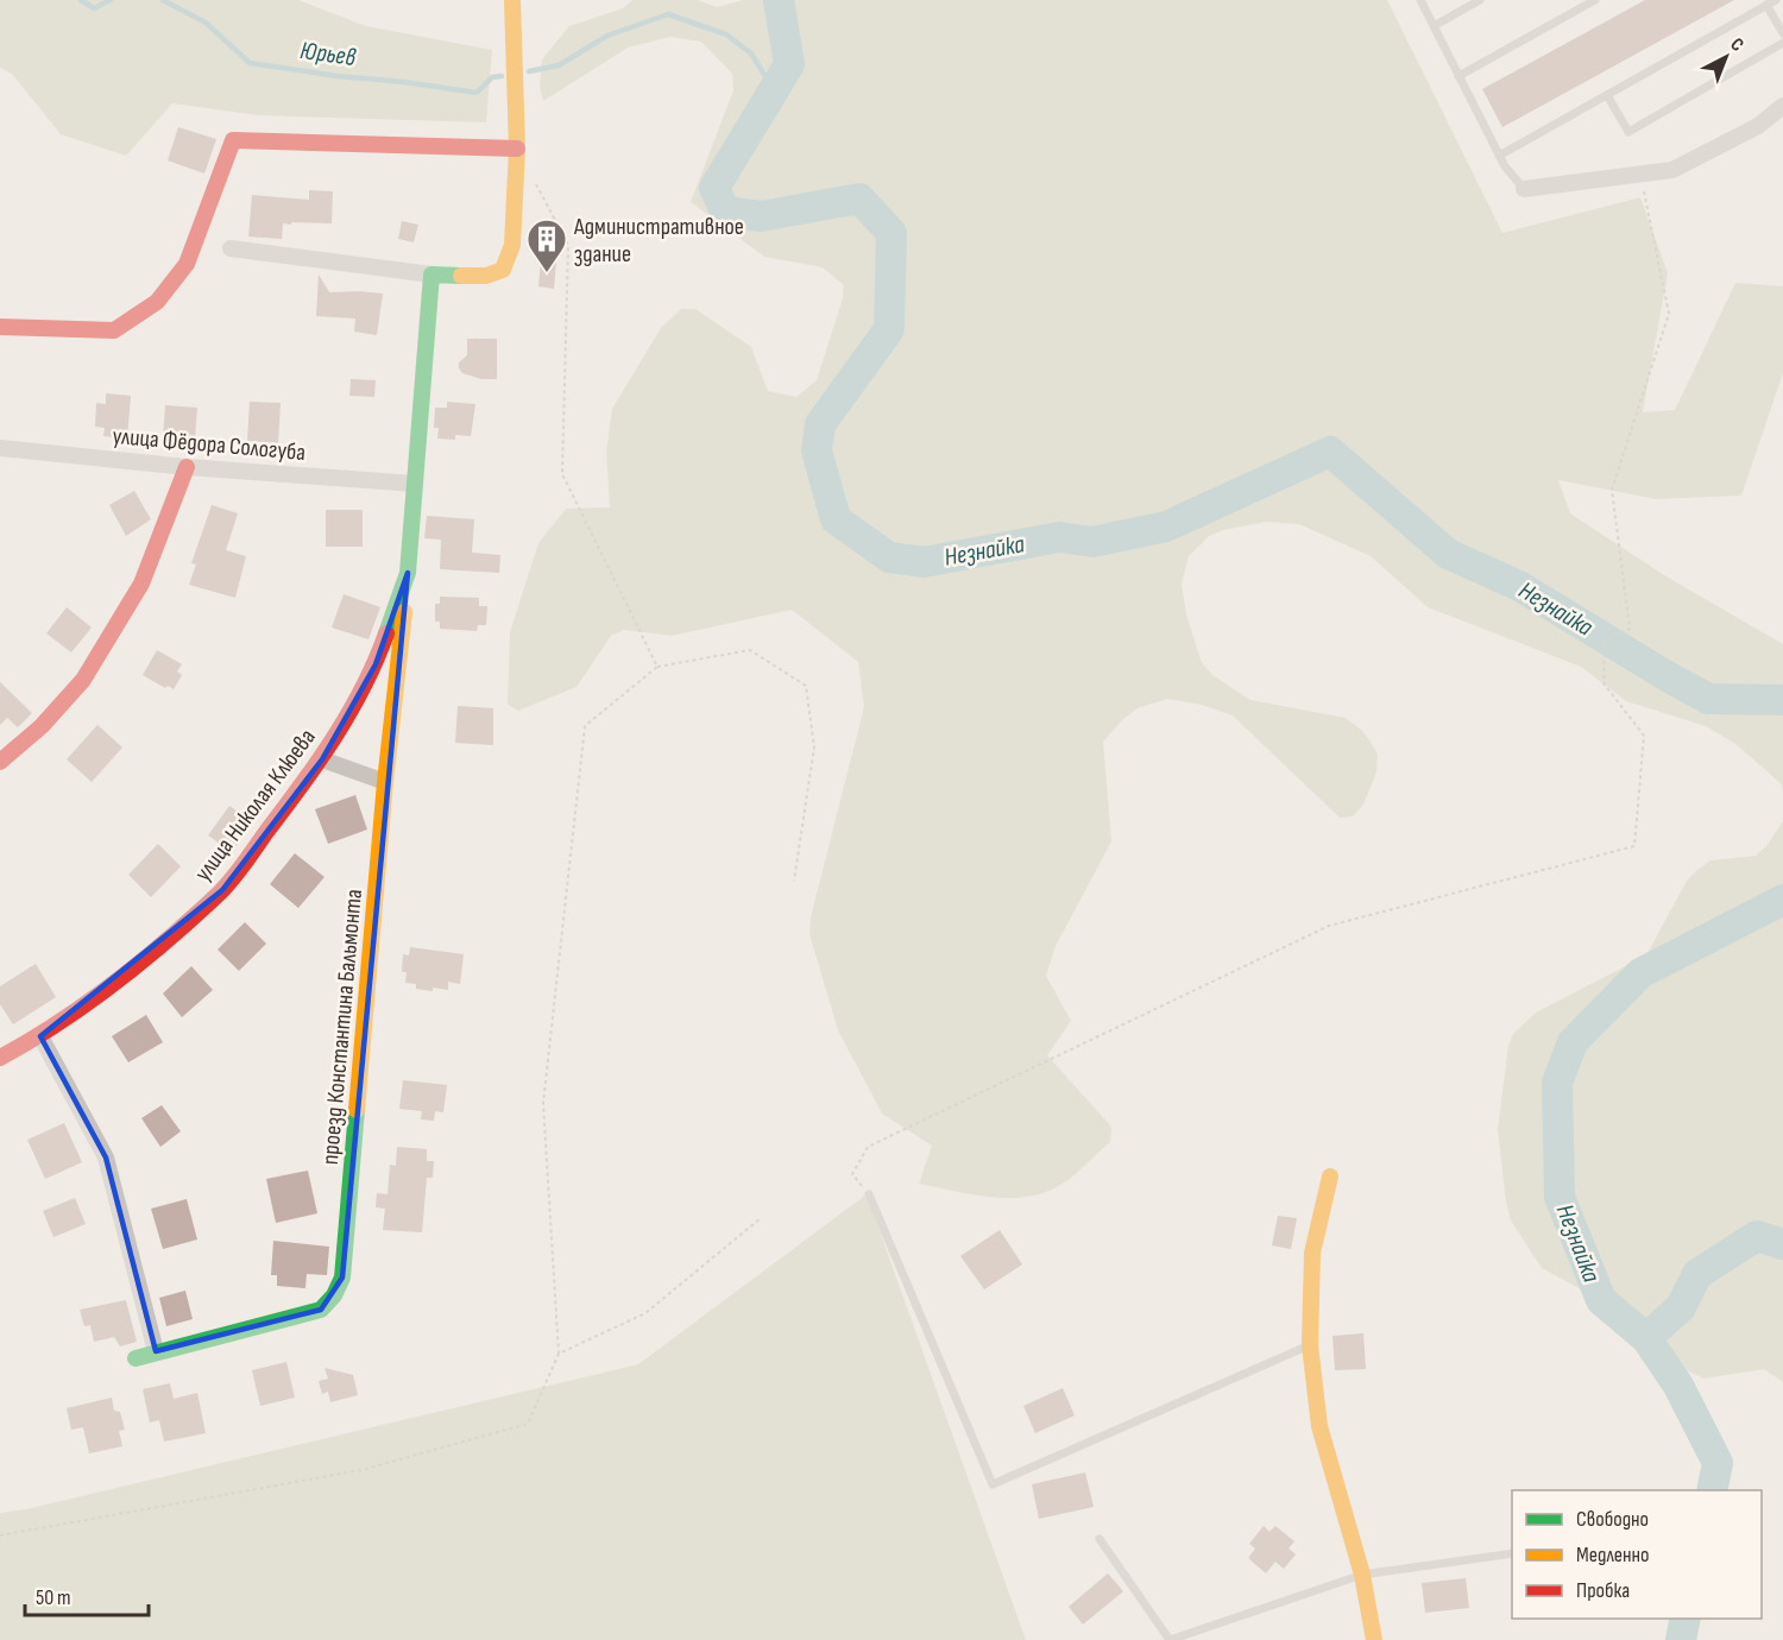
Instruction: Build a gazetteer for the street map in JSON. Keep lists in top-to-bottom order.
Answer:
{
  "streets": {
    "street": ["улица Фёдора Сологуба", "улица Николая Клюева", "проезд Константина Бальмонта"]
  },
  "crossings": [
    ["улица Фёдора Сологуба", "улица Николая Клюева"],
    ["улица Николая Клюева", "проезд Константина Бальмонта"]
  ],
  "water": ["Юрьев", "Незнайка"],
  "places": {
    "building": ["Административное здание"]
  },
  "legend": ["Свободно", "Медленно", "Пробка"],
  "scale_bar": "50 m",
  "north": "top right"
}
